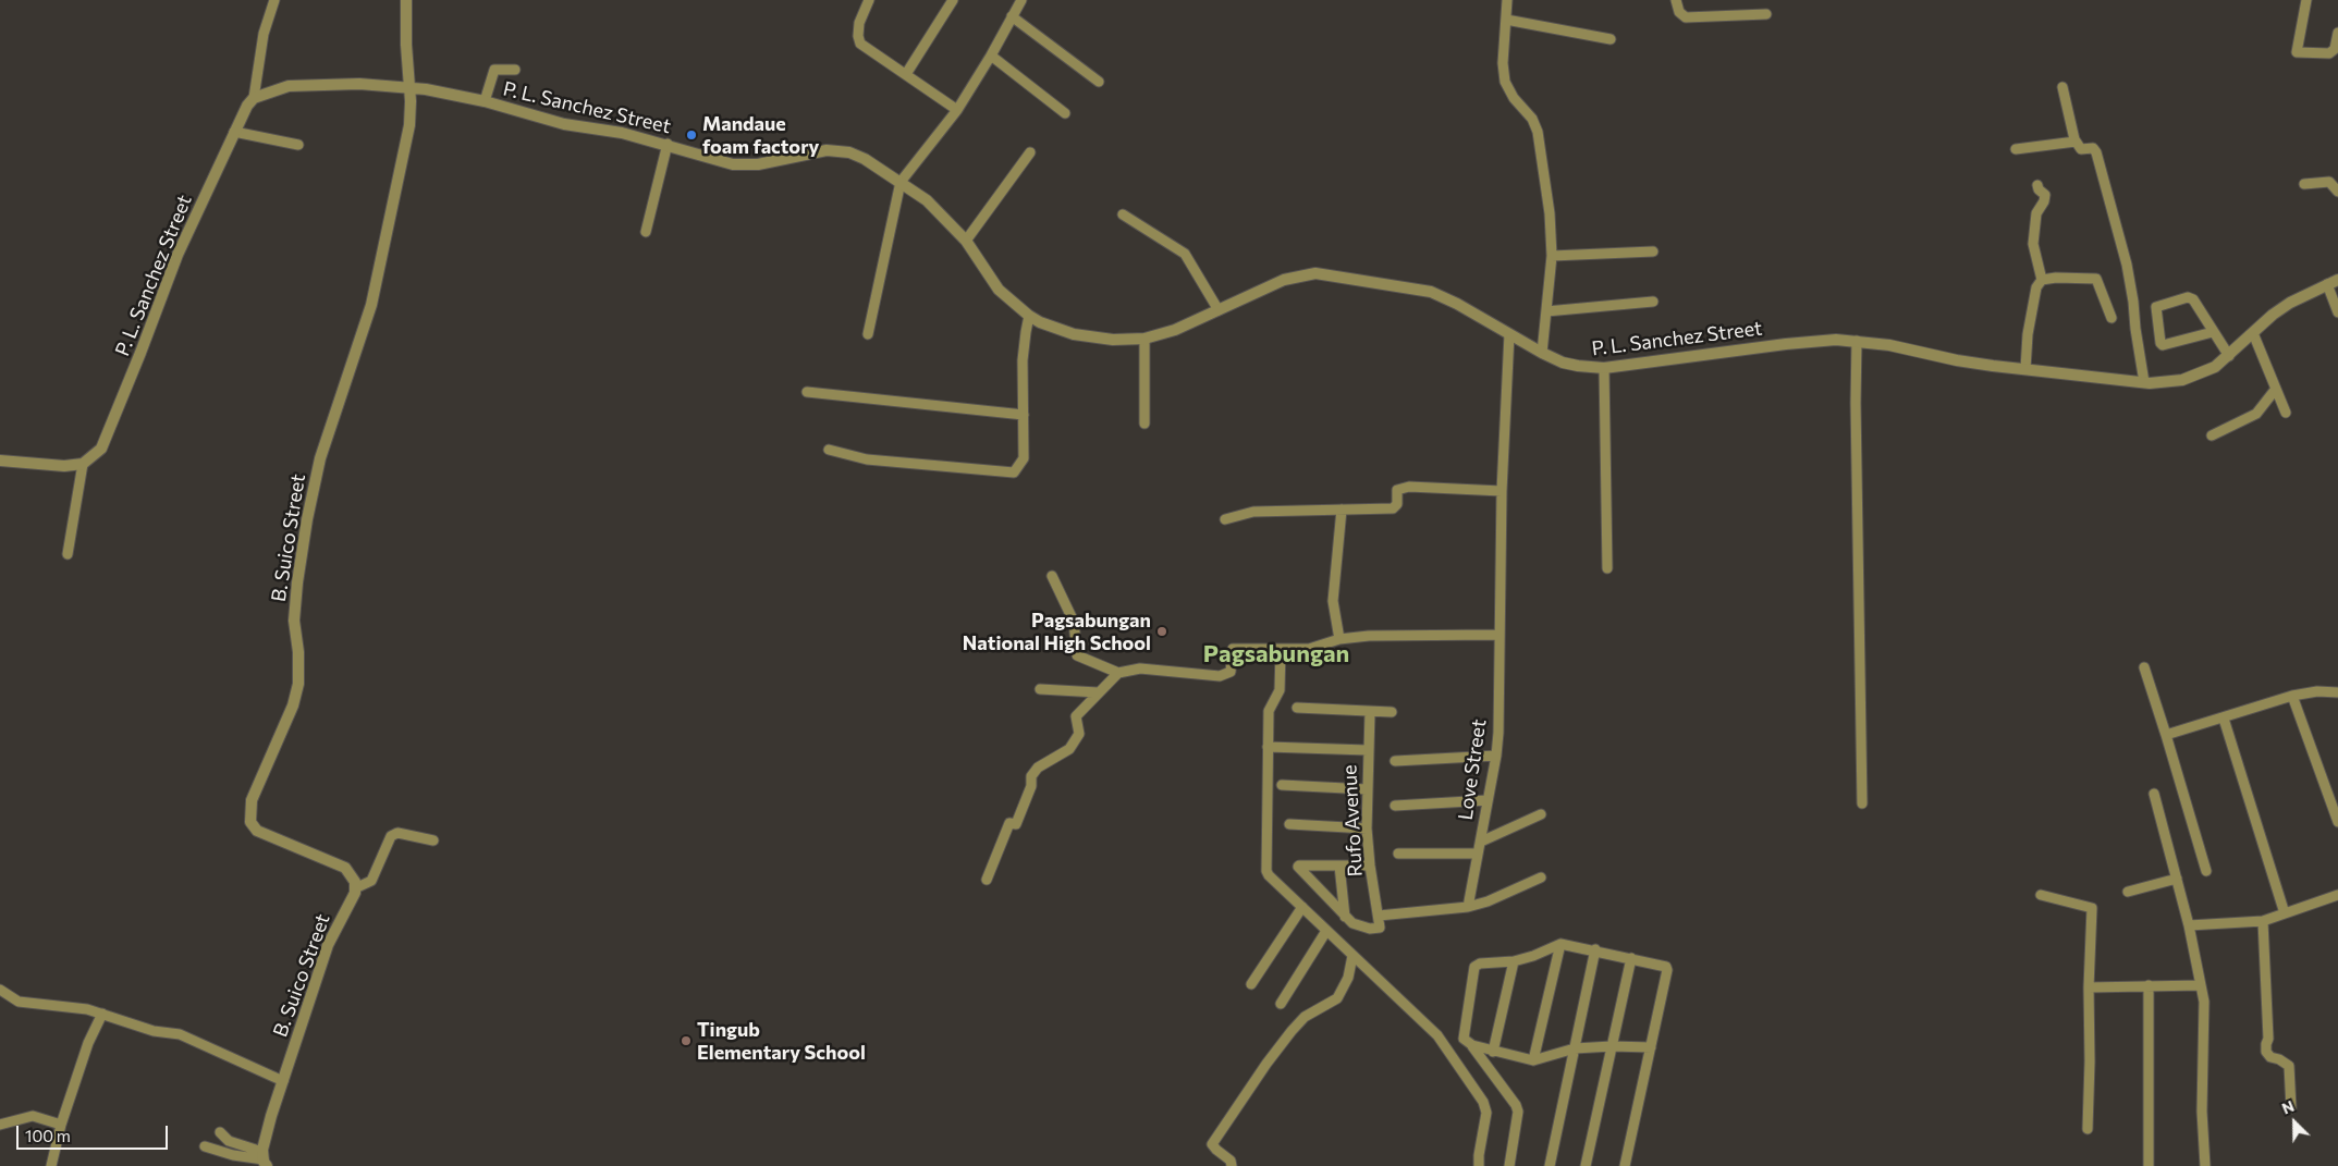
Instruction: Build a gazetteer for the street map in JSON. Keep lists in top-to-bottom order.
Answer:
{
  "streets": {
    "street": [
      "P. L. Sanchez Street",
      "B. Suico Street",
      "Love Street",
      "Rufo Avenue"
    ]
  },
  "crossings": [
    ["P. L. Sanchez Street", "B. Suico Street"],
    ["P. L. Sanchez Street", "Love Street"]
  ],
  "districts": ["Pagsabungan"],
  "places": ["Mandaue foam factory", "Pagsabungan National High School", "Tingub Elementary School"],
  "scale_bar": "100 m",
  "north": "top left"
}
